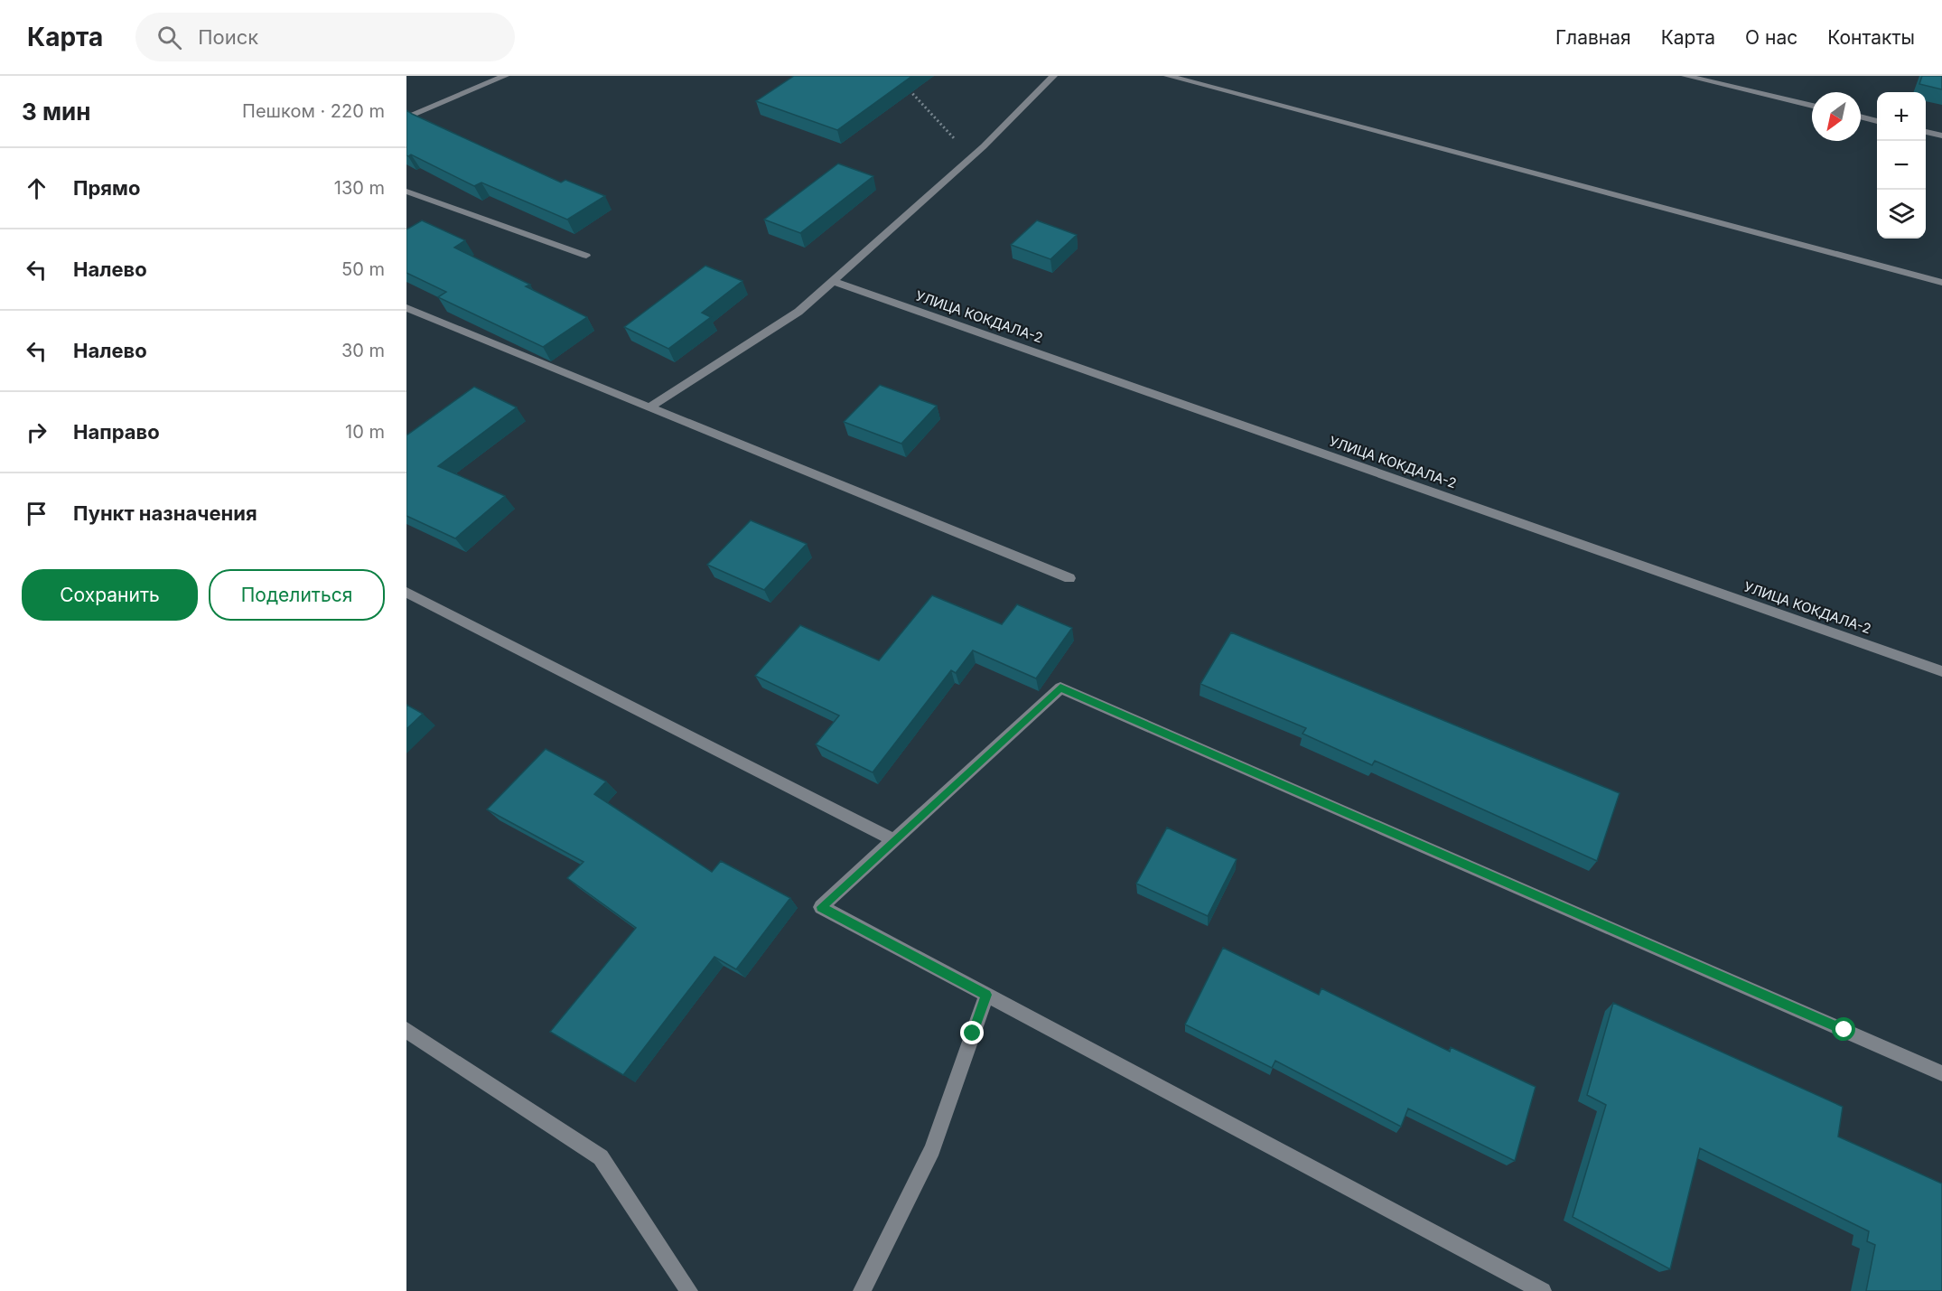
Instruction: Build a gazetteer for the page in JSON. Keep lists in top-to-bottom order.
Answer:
{
  "streets": {
    "street": ["УЛИЦА КОКДАЛА-2"]
  },
  "north": "bottom left",
  "page": {
    "header": "Карта",
    "search": "Поиск",
    "nav": [
      "Главная",
      "Карта",
      "О нас",
      "Контакты"
    ],
    "heading": ["3 мин", "Пешком · 220 m"],
    "map_buttons": ["+", "−"],
    "list": [
      ["Прямо", "130 m"],
      ["Налево", "50 m"],
      ["Налево", "30 m"],
      ["Направо", "10 m"],
      "Пункт назначения"
    ],
    "buttons": ["Сохранить", "Поделиться"]
  }
}
